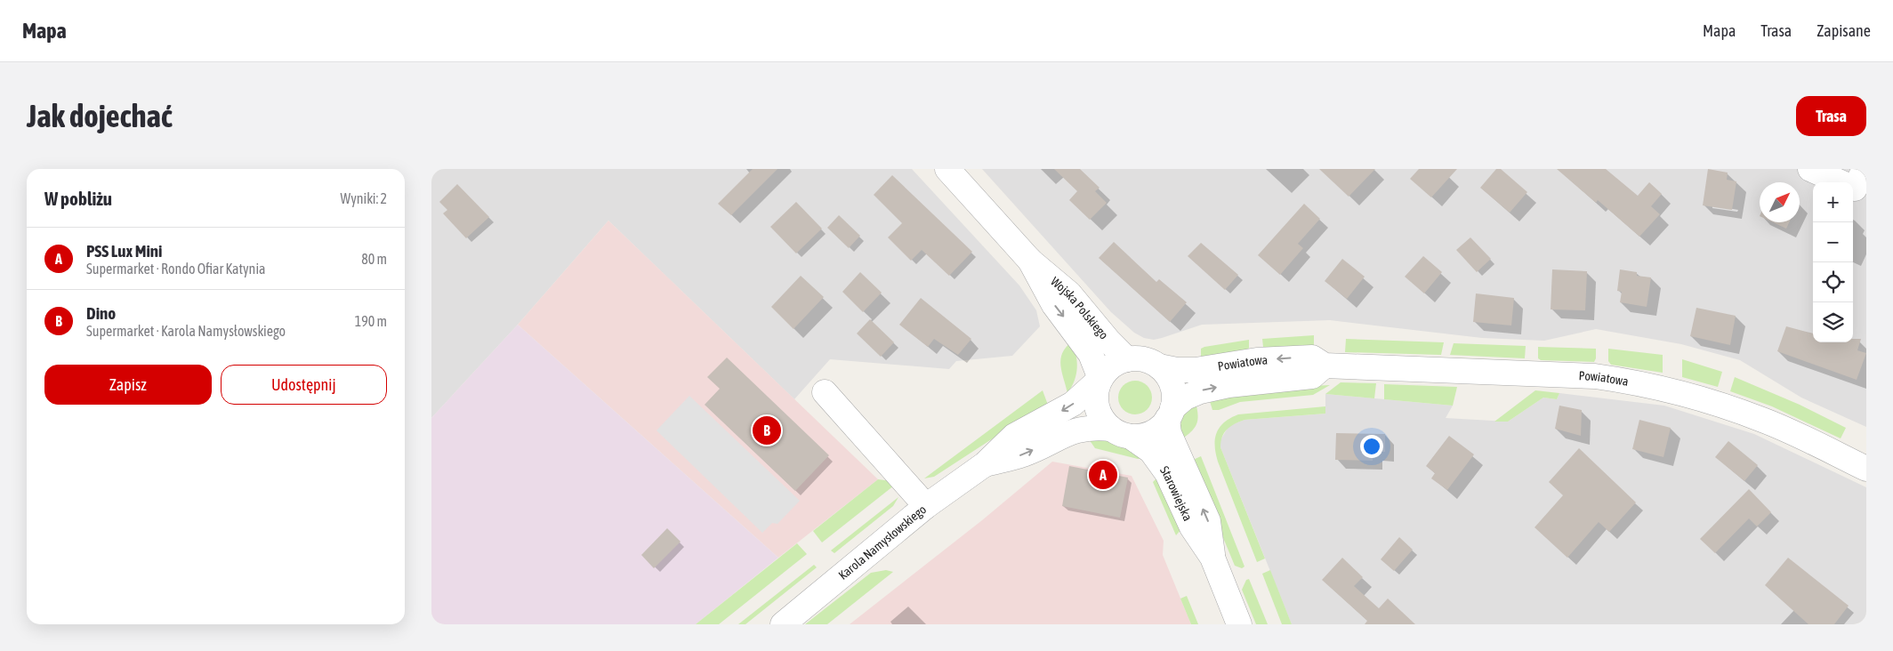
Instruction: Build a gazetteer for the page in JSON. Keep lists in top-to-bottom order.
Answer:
{
  "streets": {
    "street": [
      "Wojska Polskiego",
      "Powiatowa",
      "Starowiejska",
      "Karola Namysłowskiego"
    ]
  },
  "crossings": [
    ["Wojska Polskiego", "Powiatowa"],
    ["Wojska Polskiego", "Starowiejska"],
    ["Wojska Polskiego", "Karola Namysłowskiego"],
    ["Powiatowa", "Starowiejska"],
    ["Powiatowa", "Karola Namysłowskiego"],
    ["Starowiejska", "Karola Namysłowskiego"]
  ],
  "north": "top right",
  "page": {
    "header": "Mapa",
    "nav": ["Mapa", "Trasa", "Zapisane"],
    "buttons": [
      "Trasa",
      ["Zapisz", "Udostępnij"]
    ],
    "title": "Jak dojechać",
    "heading": ["W pobliżu", "Wyniki: 2"],
    "map_buttons": ["+", "−"],
    "list": [
      {
        "mark": "A",
        "name": "PSS Lux Mini",
        "note": "Supermarket · Rondo Ofiar Katynia",
        "value": "80 m"
      },
      {
        "mark": "B",
        "name": "Dino",
        "note": "Supermarket · Karola Namysłowskiego",
        "value": "190 m"
      }
    ],
    "pins": ["B", "A"]
  }
}
